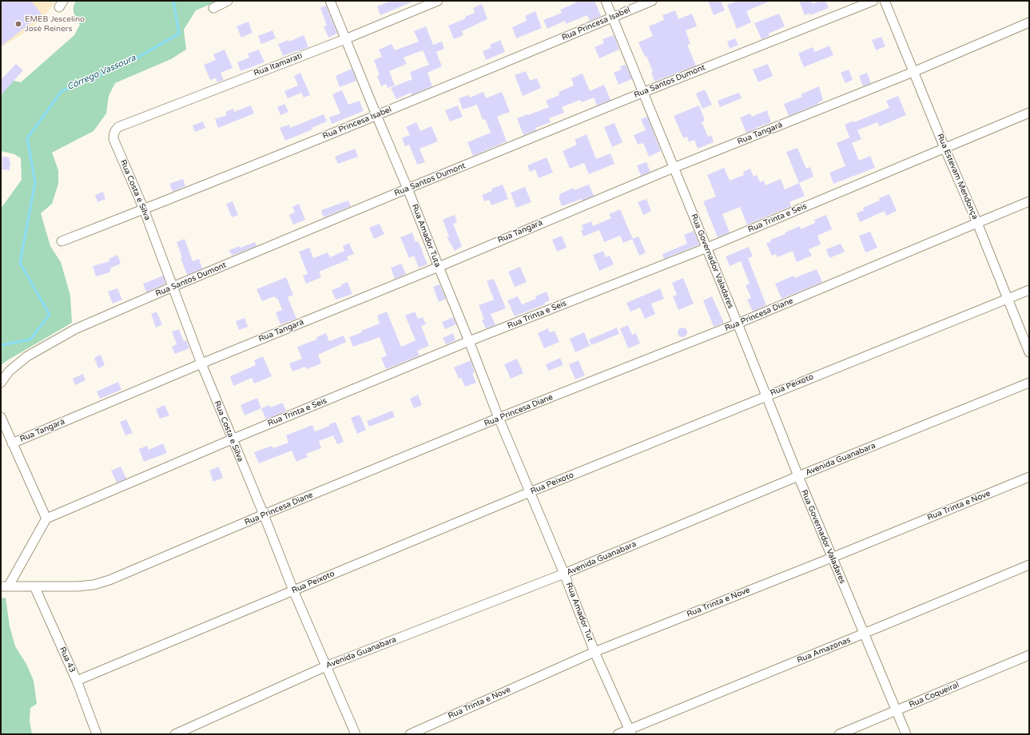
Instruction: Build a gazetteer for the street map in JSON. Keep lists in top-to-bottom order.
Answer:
{
  "streets": {
    "street": [
      "Rua Princesa Isabel",
      "Rua Itamarati",
      "Rua Santos Dumont",
      "Rua Tangará",
      "Rua Estevam Mendonça",
      "Rua Costa e Silva",
      "Rua Trinta e Seis",
      "Rua Amador Tuta",
      "Rua Governador Valadares",
      "Rua Princesa Diane",
      "Rua Peixoto",
      "Avenida Guanabara",
      "Rua Trinta e Nove",
      "Rua Amador Tut",
      "Rua Amazonas",
      "Rua 43",
      "Rua Coqueiral"
    ]
  },
  "crossings": [
    ["Rua Princesa Isabel", "Rua Costa e Silva"],
    ["Rua Princesa Isabel", "Rua Amador Tuta"],
    ["Rua Princesa Isabel", "Rua Governador Valadares"],
    ["Rua Itamarati", "Rua Costa e Silva"],
    ["Rua Itamarati", "Rua Amador Tuta"],
    ["Rua Santos Dumont", "Rua Costa e Silva"],
    ["Rua Santos Dumont", "Rua Amador Tuta"],
    ["Rua Santos Dumont", "Rua Governador Valadares"],
    ["Rua Tangará", "Rua Estevam Mendonça"],
    ["Rua Tangará", "Rua Costa e Silva"],
    ["Rua Tangará", "Rua Amador Tuta"],
    ["Rua Tangará", "Rua Governador Valadares"],
    ["Rua Estevam Mendonça", "Rua Trinta e Seis"],
    ["Rua Estevam Mendonça", "Rua Princesa Diane"],
    ["Rua Estevam Mendonça", "Rua Peixoto"],
    ["Rua Costa e Silva", "Rua Trinta e Seis"],
    ["Rua Costa e Silva", "Rua Princesa Diane"],
    ["Rua Costa e Silva", "Rua Peixoto"],
    ["Rua Costa e Silva", "Avenida Guanabara"],
    ["Rua Trinta e Seis", "Rua Amador Tuta"],
    ["Rua Trinta e Seis", "Rua Governador Valadares"],
    ["Rua Amador Tuta", "Rua Princesa Diane"],
    ["Rua Amador Tuta", "Rua Amador Tut"],
    ["Rua Governador Valadares", "Rua Princesa Diane"],
    ["Rua Governador Valadares", "Rua Peixoto"],
    ["Rua Governador Valadares", "Avenida Guanabara"],
    ["Rua Governador Valadares", "Rua Trinta e Nove"],
    ["Rua Governador Valadares", "Rua Amazonas"],
    ["Rua Governador Valadares", "Rua Coqueiral"],
    ["Rua Princesa Diane", "Rua Amador Tut"],
    ["Rua Princesa Diane", "Rua 43"],
    ["Rua Peixoto", "Rua Amador Tut"],
    ["Rua Peixoto", "Rua 43"],
    ["Avenida Guanabara", "Rua Amador Tut"],
    ["Rua Trinta e Nove", "Rua Amador Tut"],
    ["Rua Amador Tut", "Rua Amazonas"]
  ],
  "water": ["Córrego Vassoura"],
  "places": ["EMEB Jescelino José Reiners"]
}
